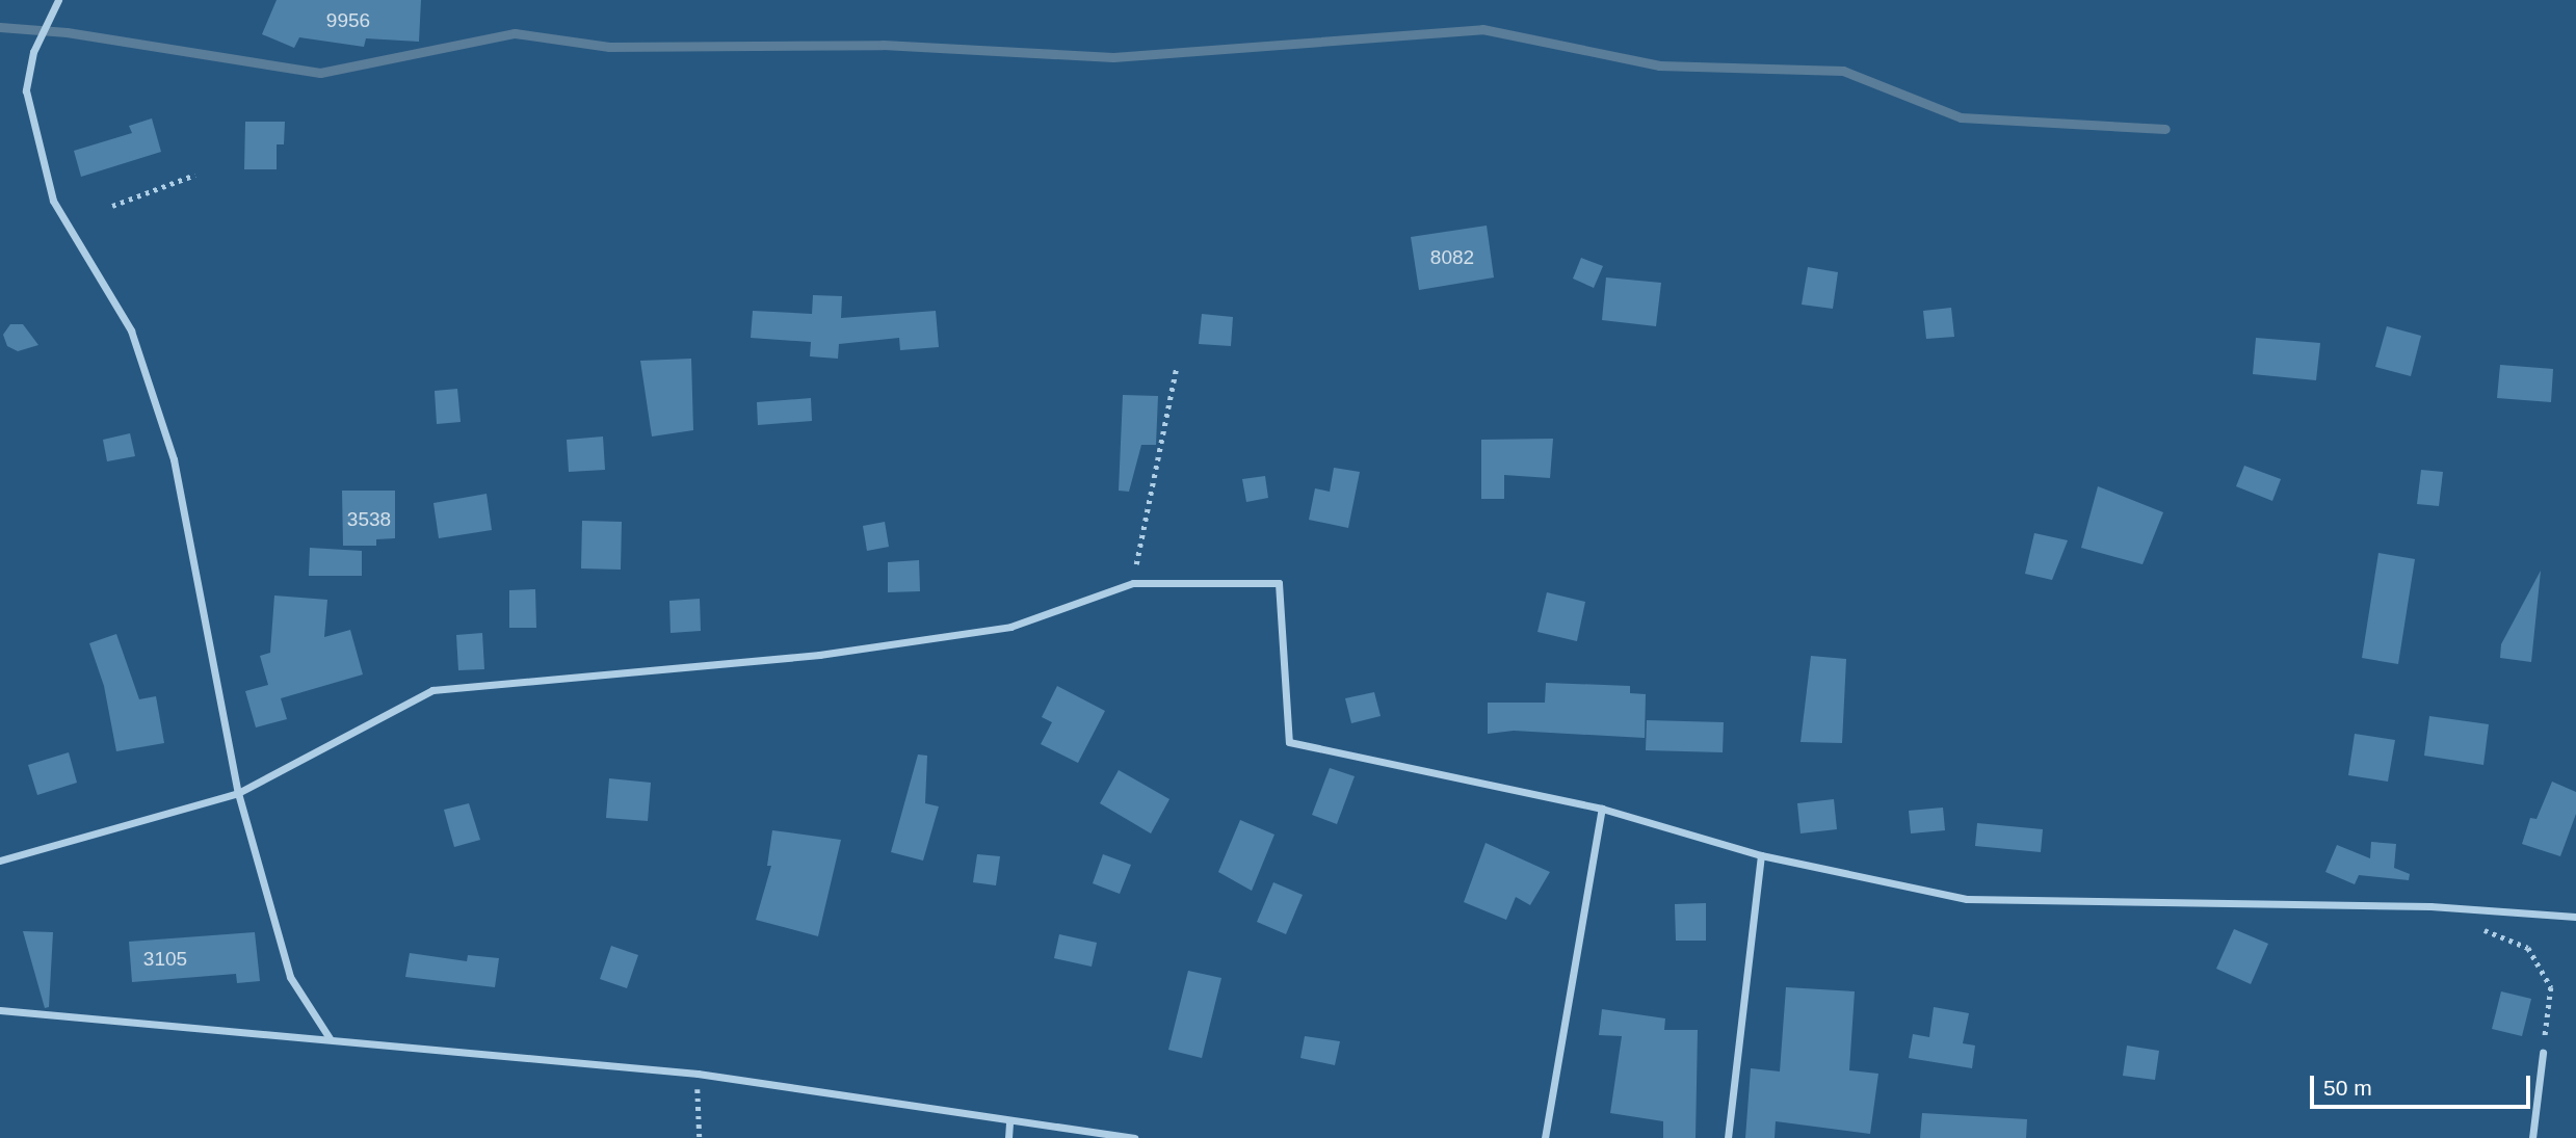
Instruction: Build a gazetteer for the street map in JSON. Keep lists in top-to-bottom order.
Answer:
{
  "house_numbers": [
    "9956",
    "8082",
    "3538",
    "3105"
  ],
  "scale_bar": "50 m"
}
